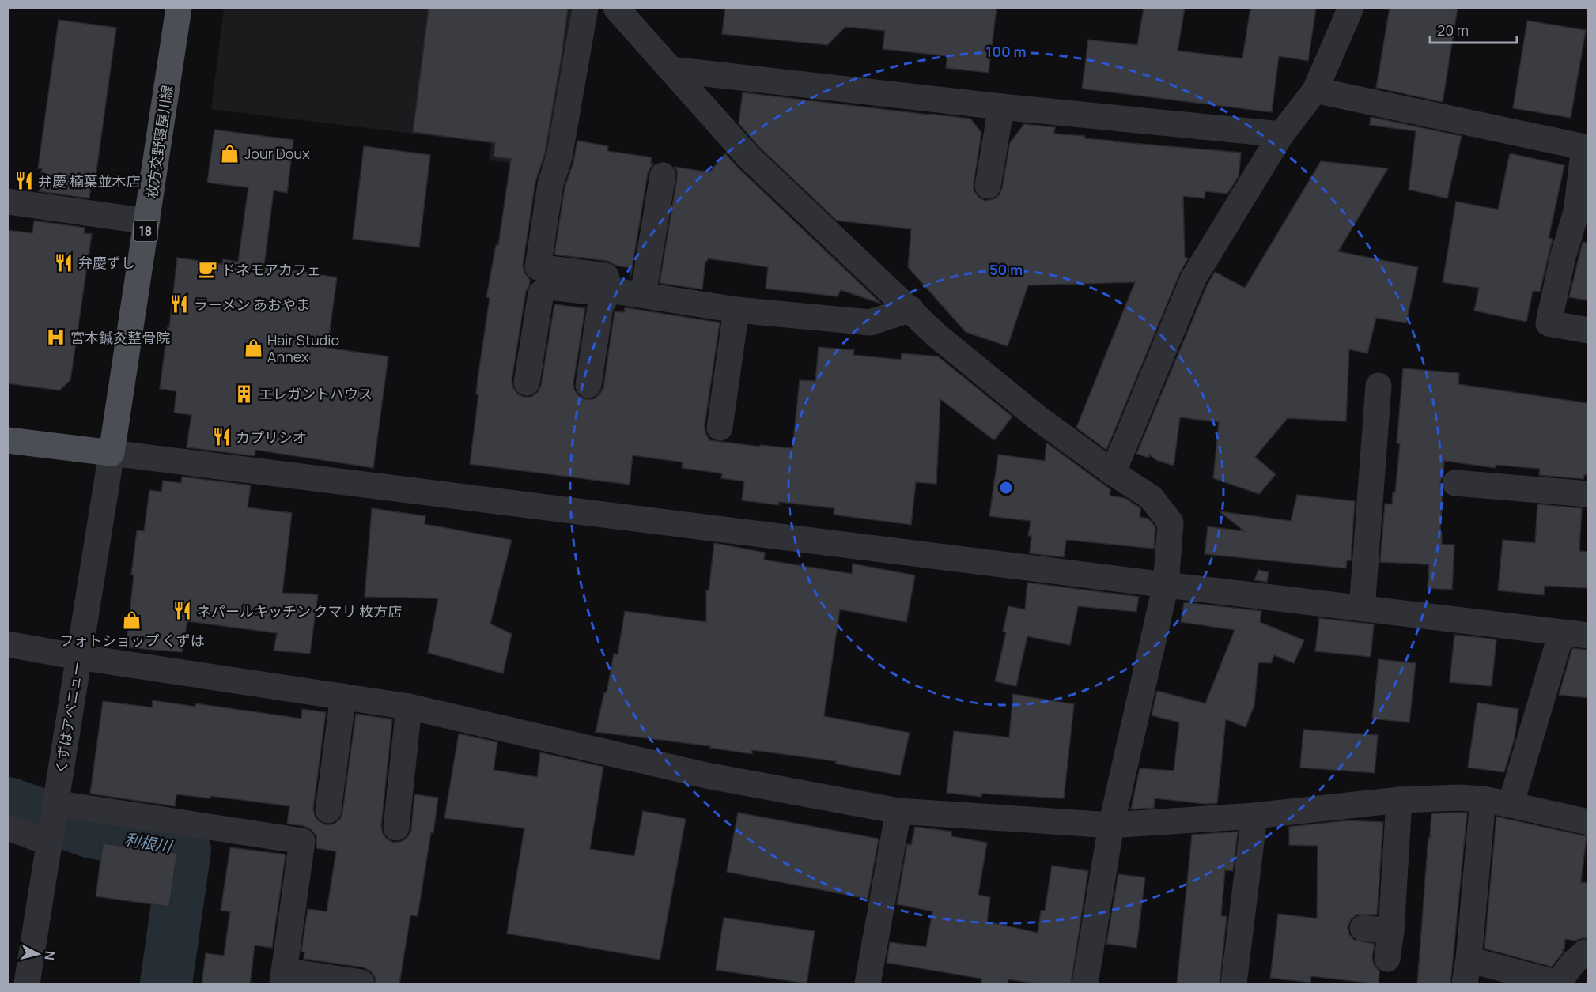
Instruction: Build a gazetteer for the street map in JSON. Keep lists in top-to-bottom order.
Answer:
{
  "streets": {
    "main road": ["枚方交野寝屋川線", "18"],
    "street": ["くずはアベニュー"]
  },
  "crossings": [
    ["枚方交野寝屋川線", "くずはアベニュー"]
  ],
  "water": ["利根川"],
  "places": {
    "shop": ["Jour Doux", "Hair Studio Annex", "フォトショップ くずは"],
    "restaurant": [
      "弁慶 楠葉並木店",
      "弁慶ずし",
      "ラーメン あおやま",
      "カプリシオ",
      "ネパールキッチン クマリ 枚方店"
    ],
    "cafe": ["ドネモアカフェ"],
    "hospital": ["宮本鍼灸整骨院"],
    "building": ["エレガントハウス"]
  },
  "scale_bar": "20 m",
  "north": "right",
  "rings": ["100 m", "50 m"]
}
